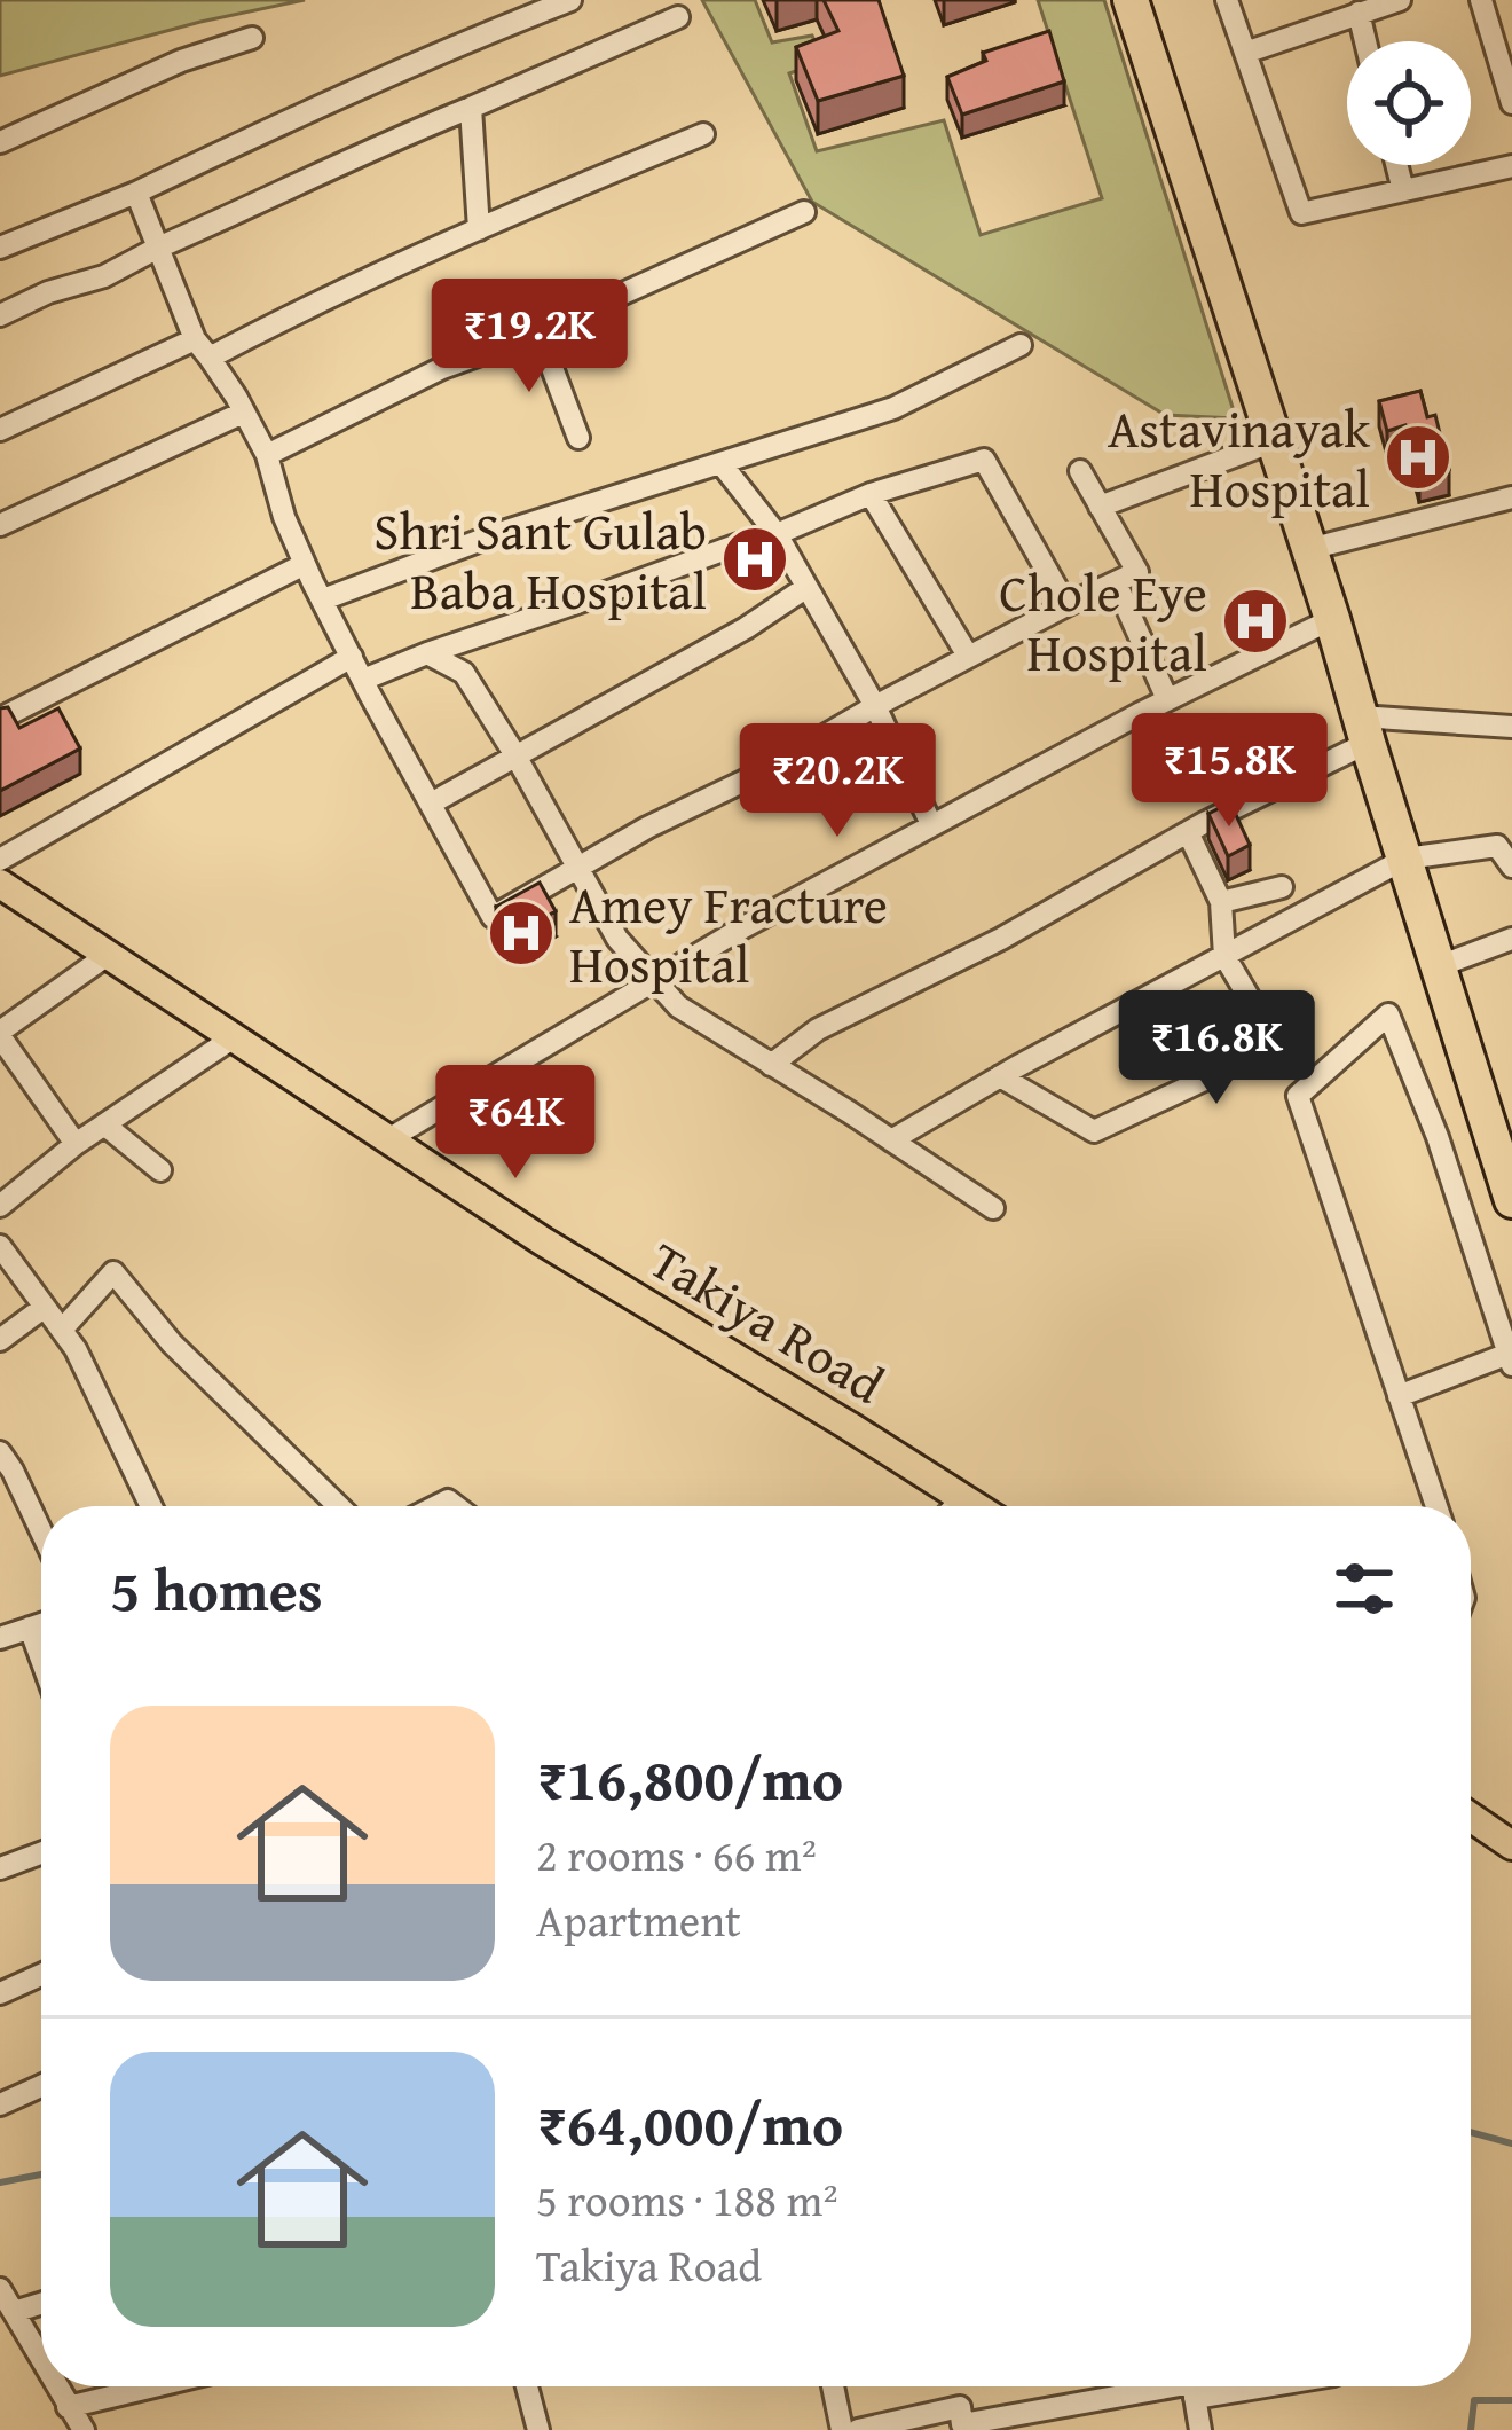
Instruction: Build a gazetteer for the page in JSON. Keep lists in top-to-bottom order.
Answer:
{
  "streets": {
    "main road": ["Takiya Road"]
  },
  "places": {
    "hospital": [
      "Astavinayak Hospital",
      "Shri Sant Gulab Baba Hospital",
      "Chole Eye Hospital",
      "Amey Fracture Hospital"
    ]
  },
  "page": {
    "price": [
      "₹19.2K",
      "₹15.8K",
      "₹20.2K",
      "₹16.8K",
      "₹64K"
    ],
    "heading": "5 homes",
    "list": [
      {
        "name": "₹16,800/mo",
        "note": "2 rooms · 66 m² · Apartment"
      },
      {
        "name": "₹64,000/mo",
        "note": "5 rooms · 188 m² · Takiya Road"
      }
    ]
  }
}
